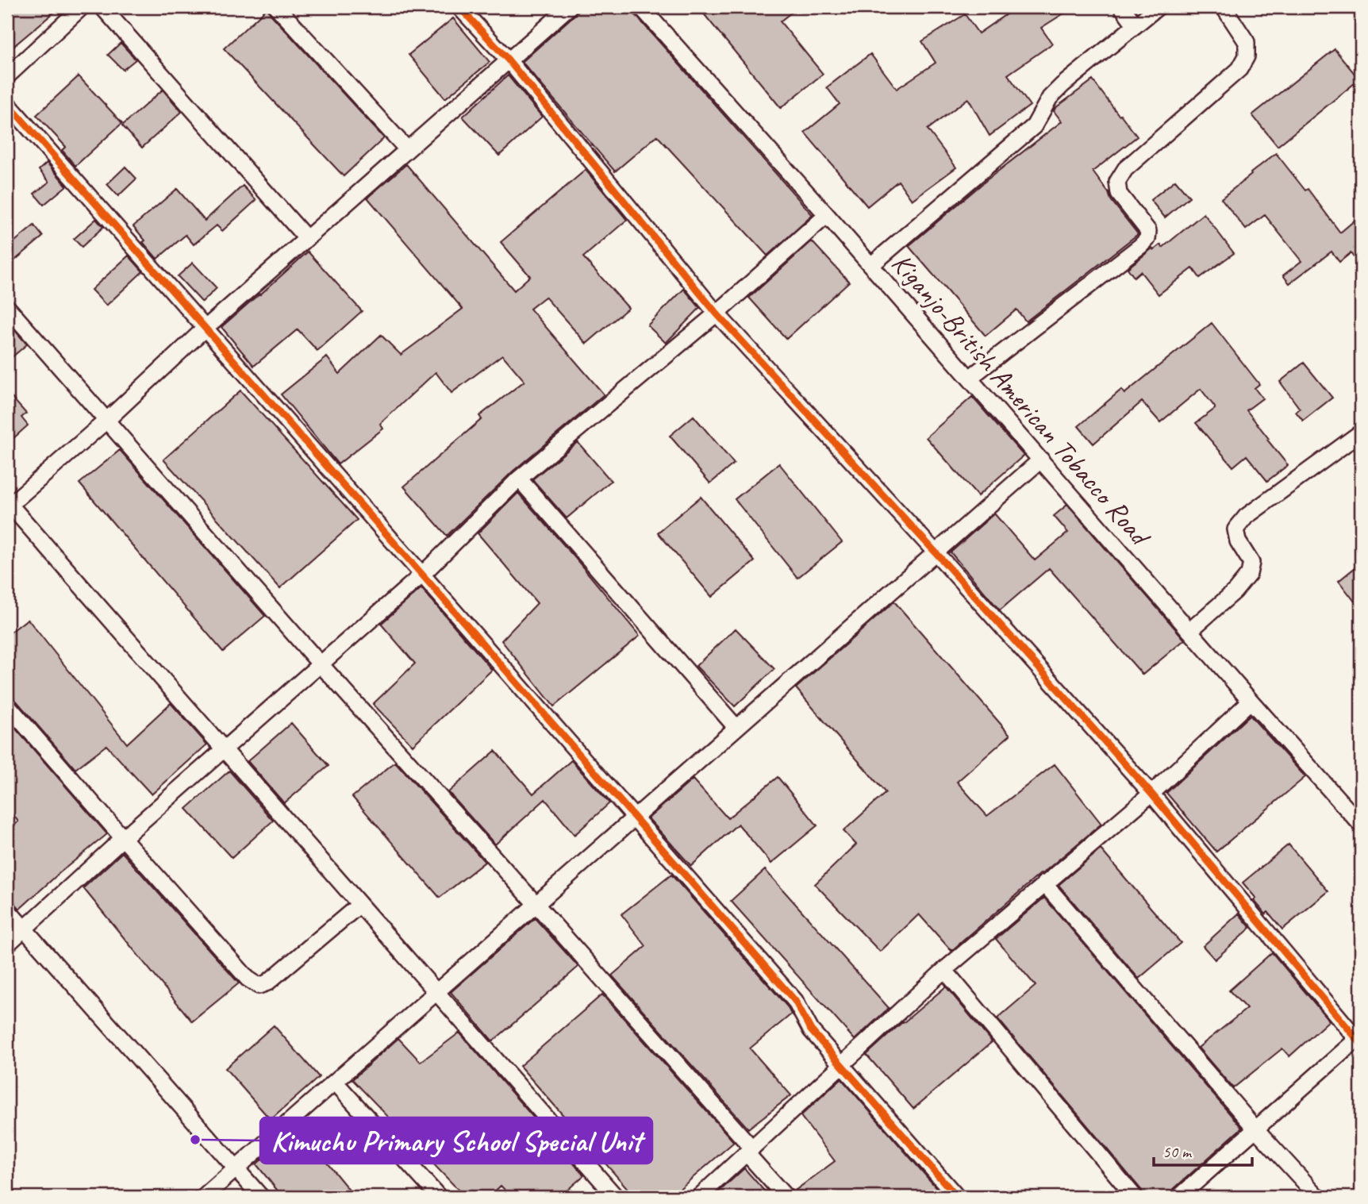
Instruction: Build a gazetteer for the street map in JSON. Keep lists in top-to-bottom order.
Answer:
{
  "streets": {
    "street": ["Kiganjo-British American Tobacco Road"]
  },
  "places": ["Kimuchu Primary School Special Unit"],
  "scale_bar": "50 m"
}
